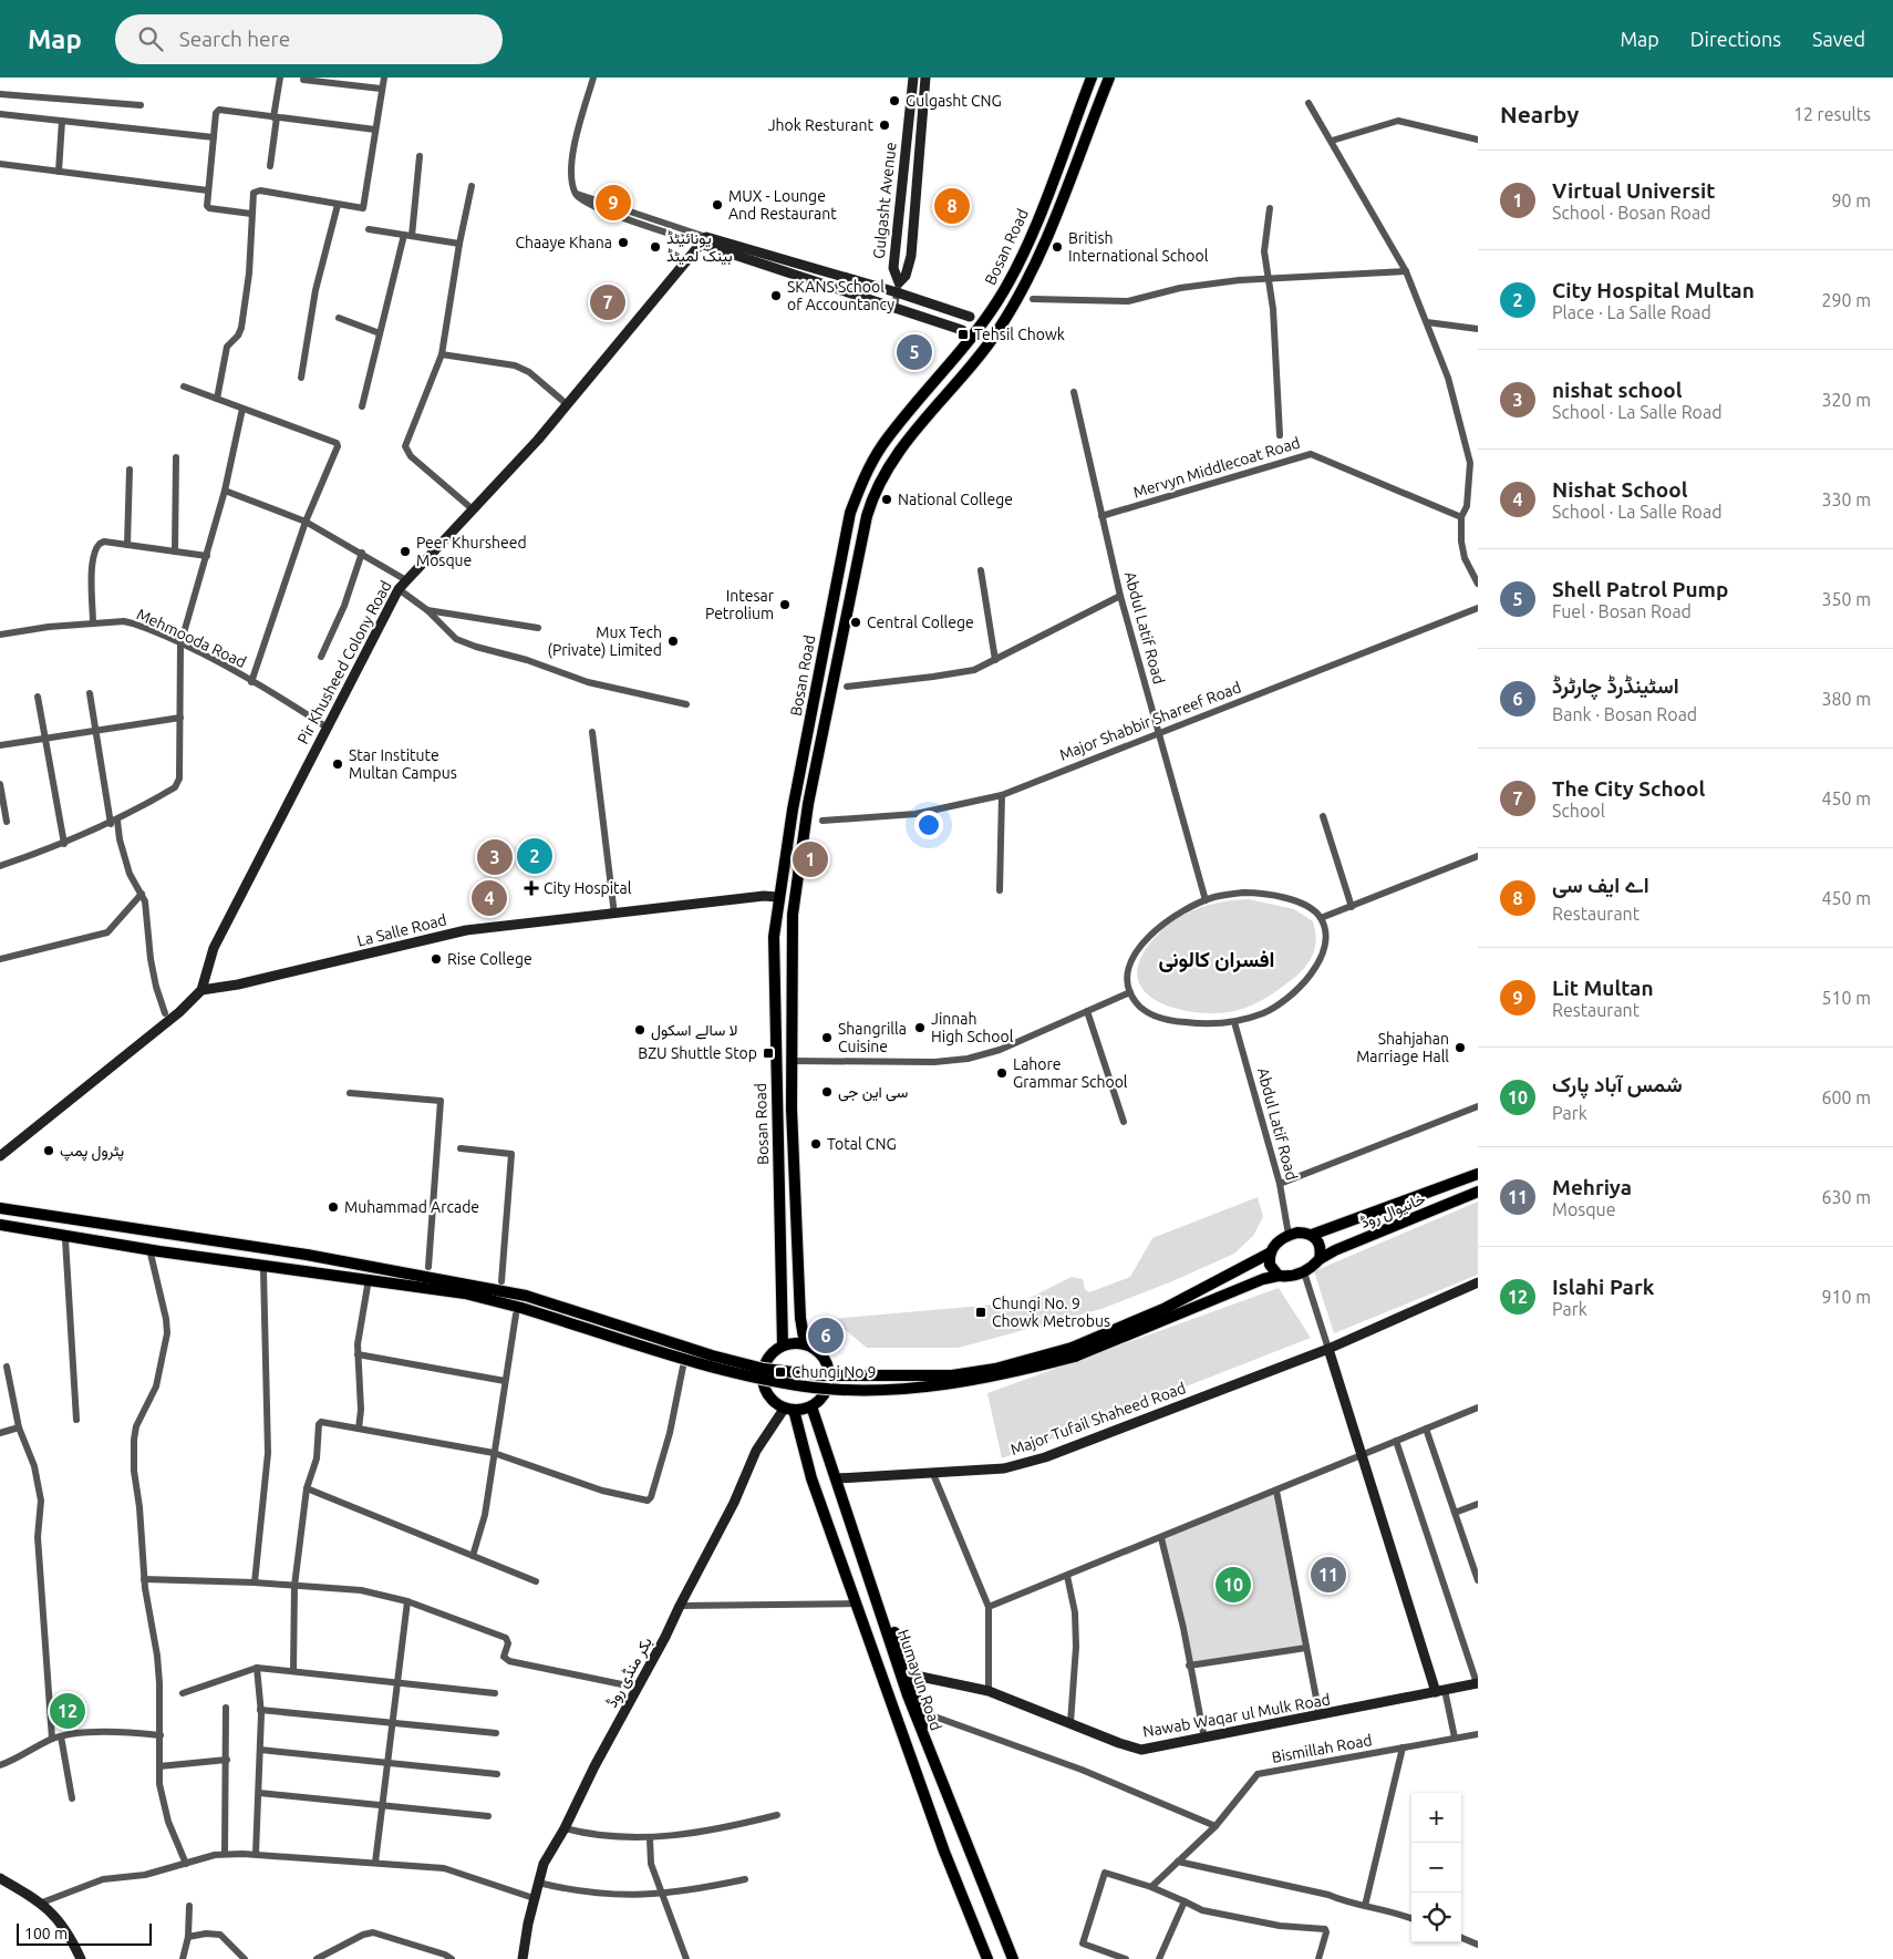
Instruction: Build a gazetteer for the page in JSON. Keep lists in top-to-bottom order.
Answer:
{
  "streets": {
    "main road": ["Bosan Road", "خانیوال روڈ", "Humayun Road"],
    "street": [
      "Gulgasht Avenue",
      "Mervyn Middlecoat Road",
      "Abdul Latif Road",
      "Mehmooda Road",
      "Pir Khusheed Colony Road",
      "Major Shabbir Shareef Road",
      "La Salle Road",
      "Major Tufail Shaheed Road",
      "بکر منڈی روڈ",
      "Nawab Waqar ul Mulk Road",
      "Bismillah Road"
    ]
  },
  "crossings": [
    ["Bosan Road", "La Salle Road"],
    ["Bosan Road", "بکر منڈی روڈ"],
    ["Bosan Road", "Humayun Road"],
    ["Mervyn Middlecoat Road", "Abdul Latif Road"],
    ["Abdul Latif Road", "Major Shabbir Shareef Road"],
    ["Abdul Latif Road", "خانیوال روڈ"],
    ["Mehmooda Road", "Pir Khusheed Colony Road"],
    ["Pir Khusheed Colony Road", "La Salle Road"],
    ["Major Tufail Shaheed Road", "Humayun Road"],
    ["بکر منڈی روڈ", "Humayun Road"]
  ],
  "districts": ["افسران کالونی"],
  "places": {
    "other": [
      "Gulgasht CNG",
      "Jhok Resturant",
      "MUX - Lounge And Restaurant",
      "Chaaye Khana",
      "یونائیٹڈ بینک لمیٹڈ",
      "British International School",
      "SKANS School of Accountancy",
      "National College",
      "Peer Khursheed Mosque",
      "Intesar Petrolium",
      "Central College",
      "Mux Tech (Private) Limited",
      "Star Institute Multan Campus",
      "Rise College",
      "Jinnah High School",
      "لا سالے اسکول",
      "Shangrilla Cuisine",
      "Shahjahan Marriage Hall",
      "Lahore Grammar School",
      "سی این جی",
      "Total CNG",
      "پٹرول پمپ",
      "Muhammad Arcade"
    ],
    "transit": [
      "Tehsil Chowk",
      "BZU Shuttle Stop",
      "Chungi No. 9 Chowk Metrobus",
      "Chungi No 9"
    ],
    "health": ["City Hospital"]
  },
  "scale_bar": "100 m",
  "page": {
    "header": "Map",
    "search": "Search here",
    "nav": ["Map", "Directions", "Saved"],
    "heading": ["Nearby", "12 results"],
    "list": [
      {
        "mark": "1",
        "name": "Virtual Universit",
        "note": "School · Bosan Road",
        "value": "90 m"
      },
      {
        "mark": "2",
        "name": "City Hospital Multan",
        "note": "Place · La Salle Road",
        "value": "290 m"
      },
      {
        "mark": "3",
        "name": "nishat school",
        "note": "School · La Salle Road",
        "value": "320 m"
      },
      {
        "mark": "4",
        "name": "Nishat School",
        "note": "School · La Salle Road",
        "value": "330 m"
      },
      {
        "mark": "5",
        "name": "Shell Patrol Pump",
        "note": "Fuel · Bosan Road",
        "value": "350 m"
      },
      {
        "mark": "6",
        "name": "اسٹینڈرڈ چارٹرڈ",
        "note": "Bank · Bosan Road",
        "value": "380 m"
      },
      {
        "mark": "7",
        "name": "The City School",
        "note": "School",
        "value": "450 m"
      },
      {
        "mark": "8",
        "name": "اے ایف سی",
        "note": "Restaurant",
        "value": "450 m"
      },
      {
        "mark": "9",
        "name": "Lit Multan",
        "note": "Restaurant",
        "value": "510 m"
      },
      {
        "mark": "10",
        "name": "شمس آباد پارک",
        "note": "Park",
        "value": "600 m"
      },
      {
        "mark": "11",
        "name": "Mehriya",
        "note": "Mosque",
        "value": "630 m"
      },
      {
        "mark": "12",
        "name": "Islahi Park",
        "note": "Park",
        "value": "910 m"
      }
    ],
    "pins": [
      "9",
      "8",
      "7",
      "5",
      "2",
      "3",
      "1",
      "4",
      "6",
      "11",
      "10",
      "12"
    ],
    "map_buttons": ["+", "−"],
    "scale": "100 m"
  }
}
